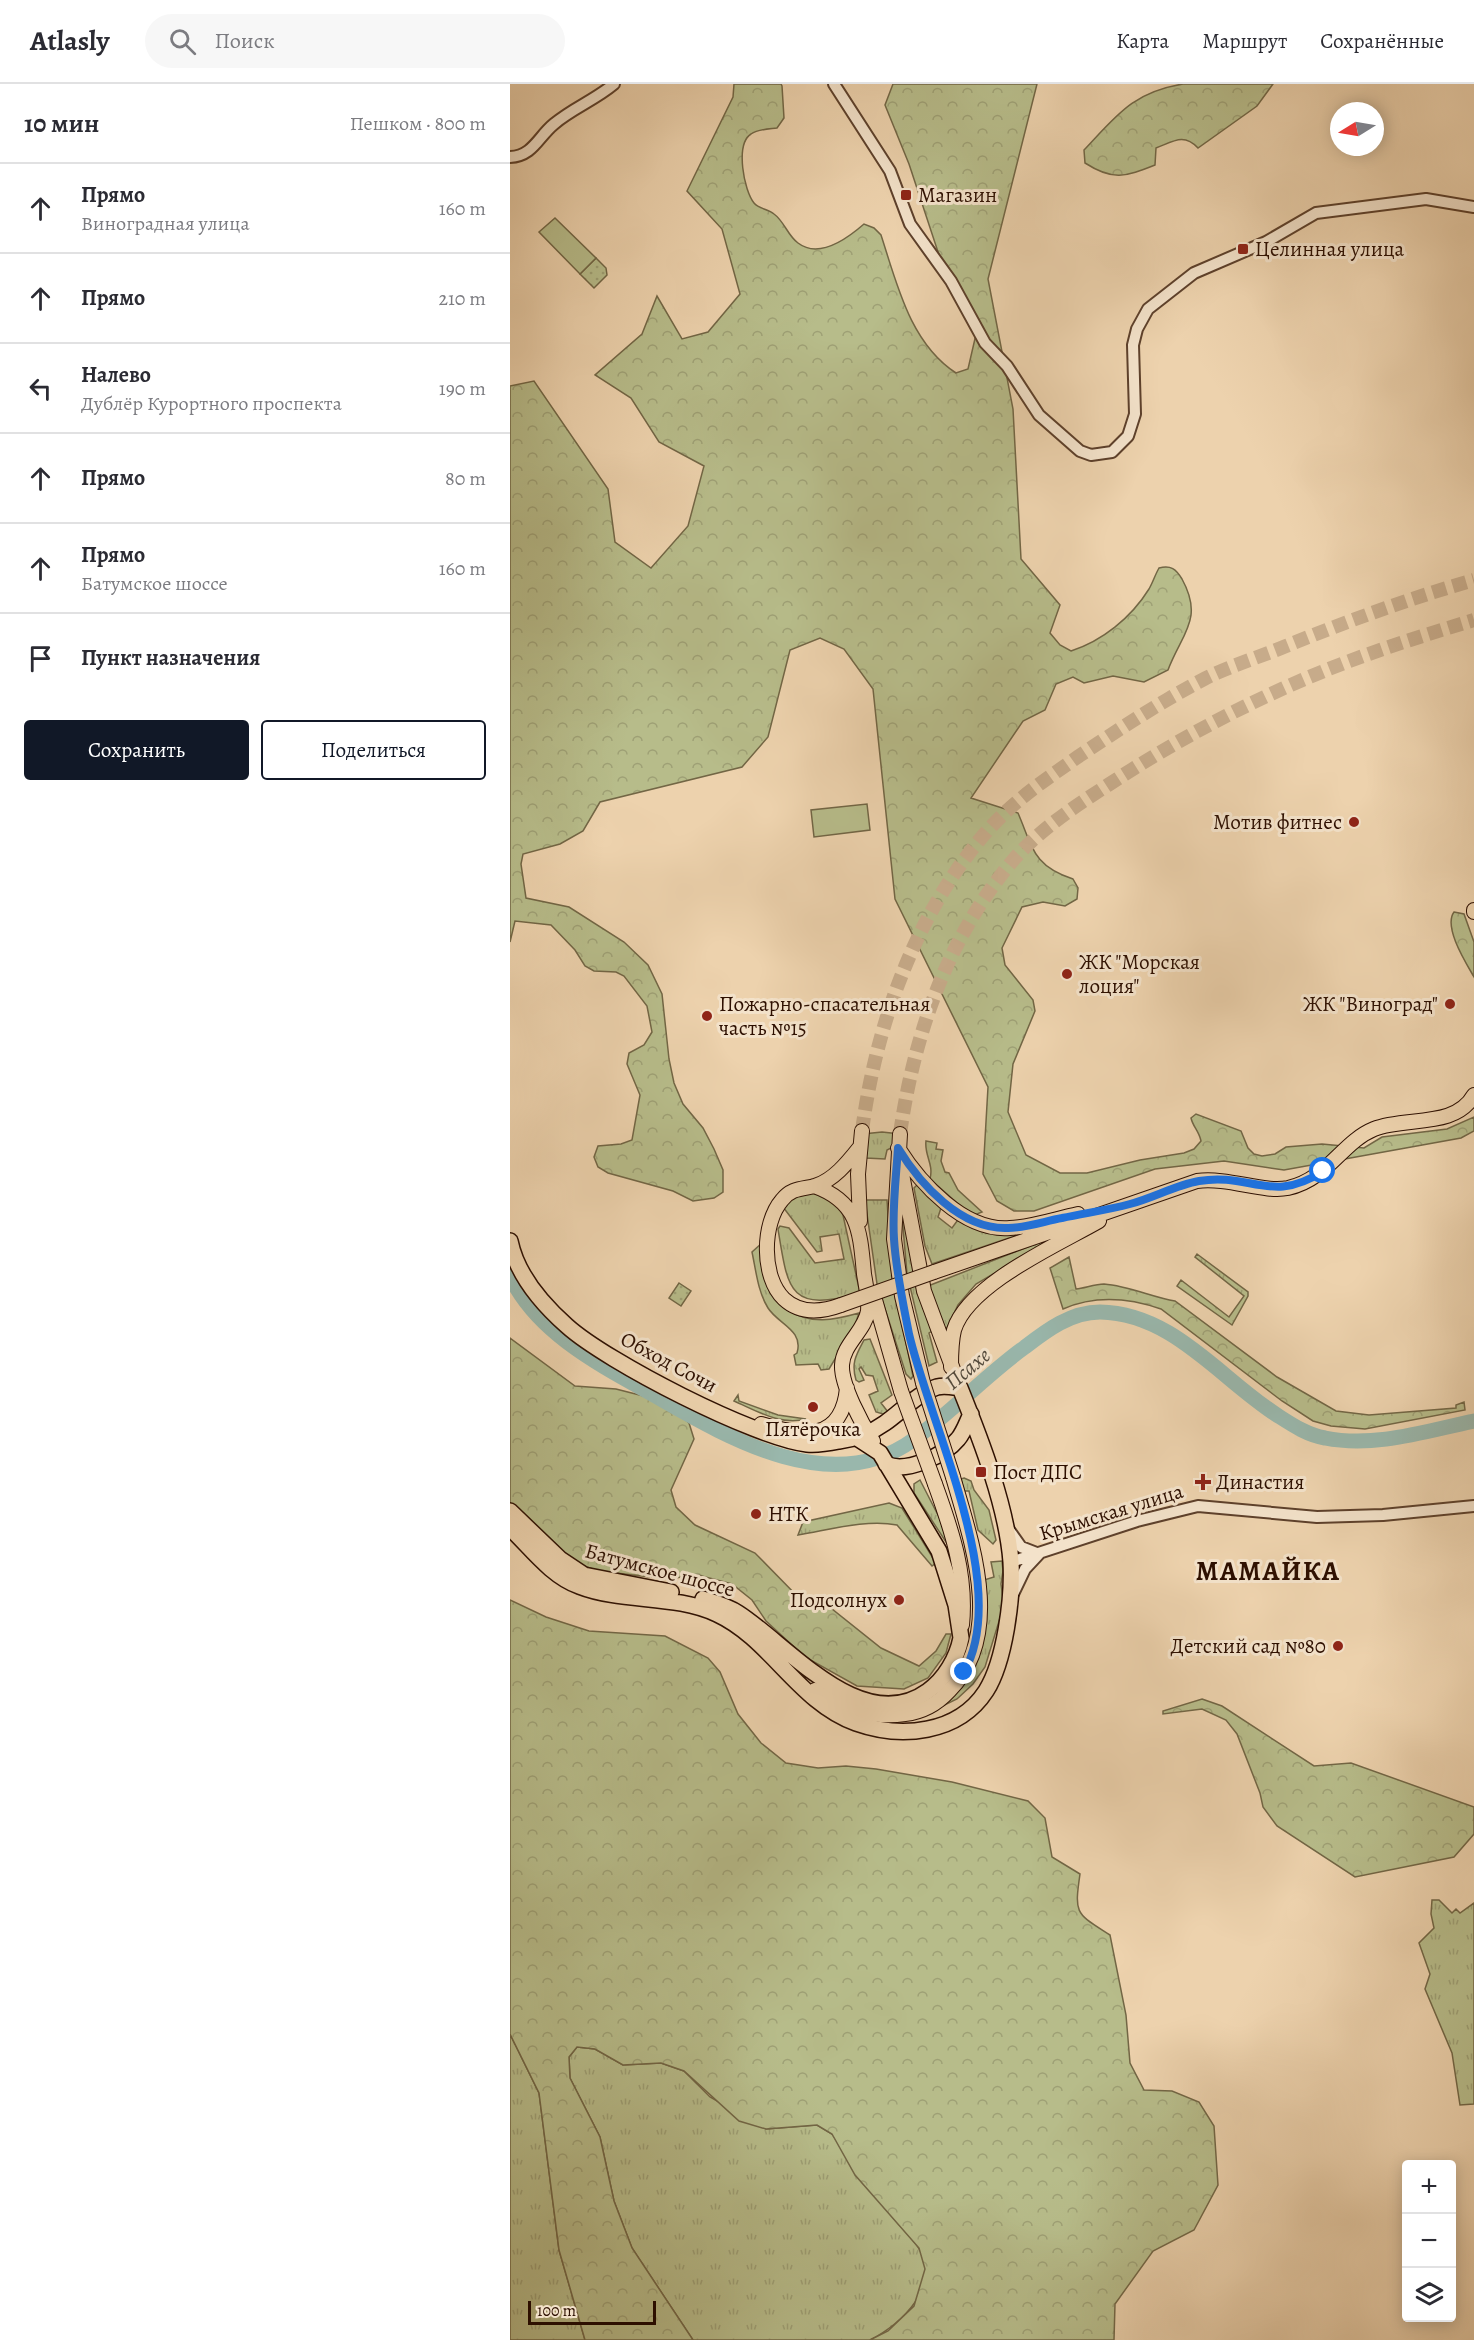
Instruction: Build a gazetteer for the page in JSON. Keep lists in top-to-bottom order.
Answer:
{
  "streets": {
    "highway": ["Обход Сочи", "Батумское шоссе"],
    "street": ["Крымская улица"]
  },
  "districts": ["МАМАЙКА"],
  "water": ["Псахе"],
  "places": {
    "transit": ["Магазин", "Целинная улица", "Пост ДПС"],
    "other": [
      "Мотив фитнес",
      "ЖК \"Морская лоция\"",
      "ЖК \"Виноград\"",
      "Пожарно-спасательная часть №15",
      "Пятёрочка",
      "НТК",
      "Подсолнух",
      "Детский сад №80"
    ],
    "health": ["Династия"]
  },
  "scale_bar": "100 m",
  "north": "left",
  "page": {
    "header": "Atlasly",
    "search": "Поиск",
    "nav": ["Карта", "Маршрут", "Сохранённые"],
    "heading": ["10 мин", "Пешком · 800 m"],
    "list": [
      ["Прямо", "Виноградная улица", "160 m"],
      ["Прямо", "210 m"],
      ["Налево", "Дублёр Курортного проспекта", "190 m"],
      ["Прямо", "80 m"],
      ["Прямо", "Батумское шоссе", "160 m"],
      "Пункт назначения"
    ],
    "buttons": ["Сохранить", "Поделиться"],
    "map_buttons": ["+", "−"],
    "scale": "100 m"
  }
}
